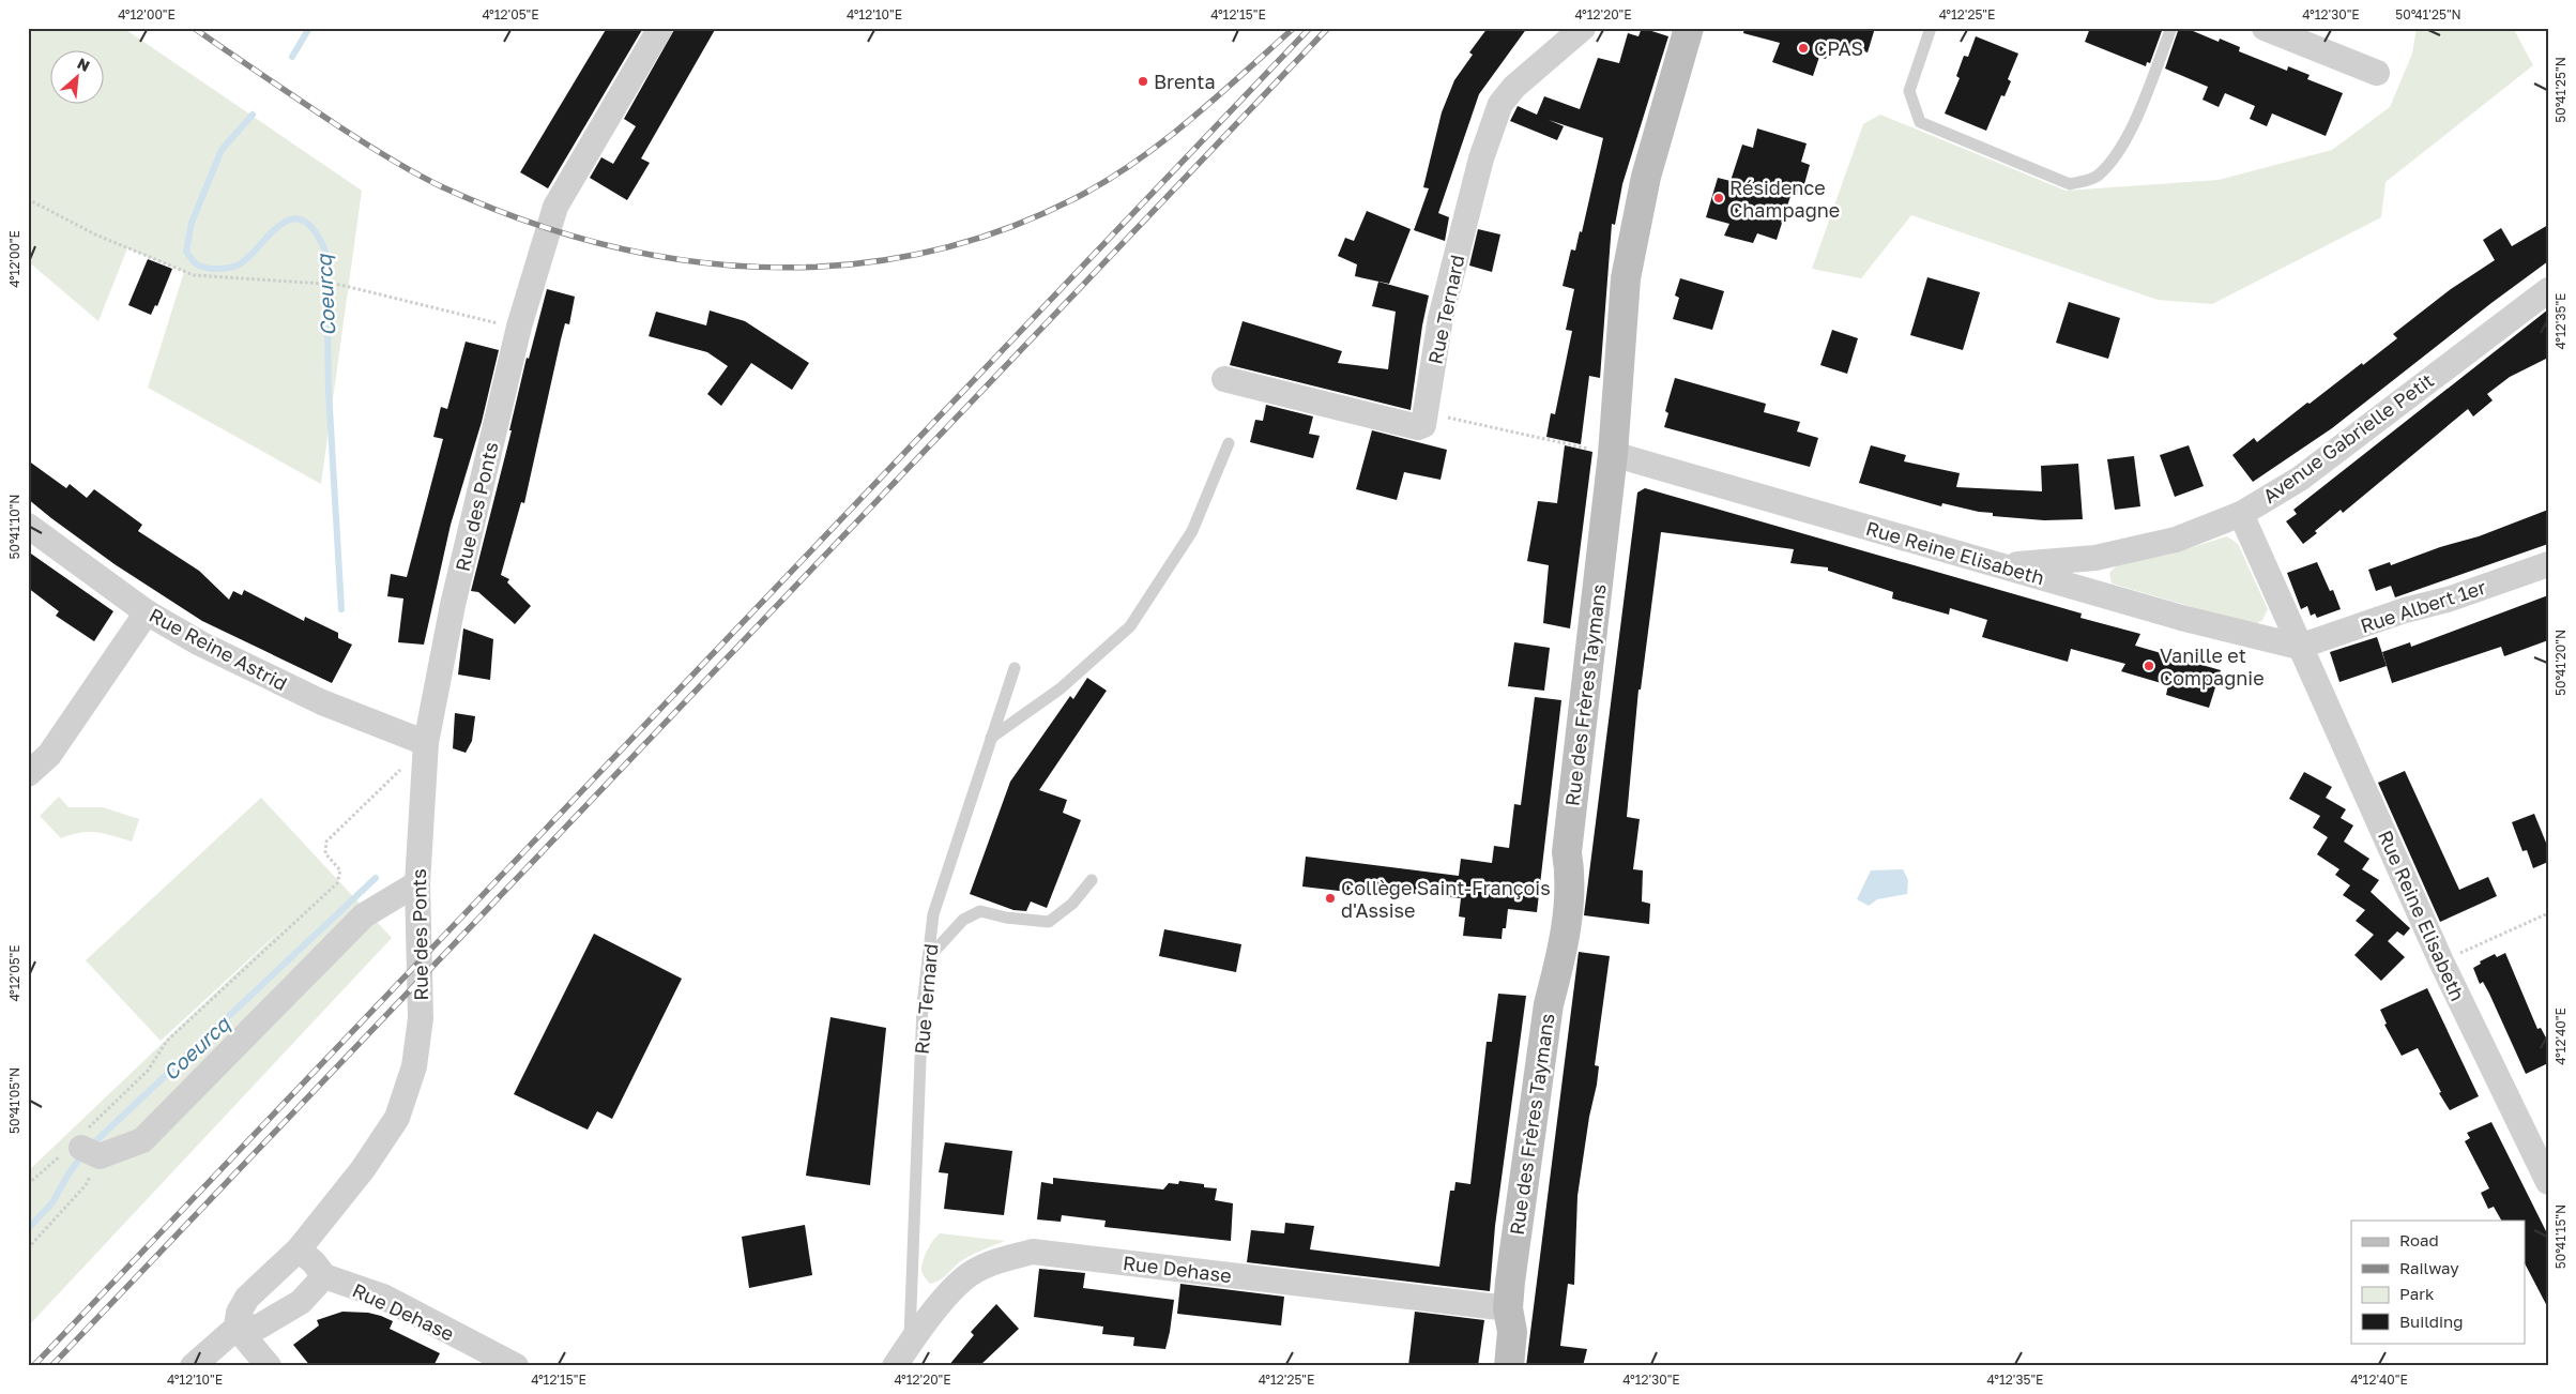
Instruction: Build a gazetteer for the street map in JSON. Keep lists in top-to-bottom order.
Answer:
{
  "streets": {
    "street": [
      "Rue Ternard",
      "Avenue Gabrielle Petit",
      "Rue des Ponts",
      "Rue Reine Elisabeth",
      "Rue Albert 1er",
      "Rue Reine Astrid",
      "Rue des Frères Taymans",
      "Rue Dehase"
    ]
  },
  "crossings": [
    ["Rue Ternard", "Rue Dehase"],
    ["Avenue Gabrielle Petit", "Rue Reine Elisabeth"],
    ["Rue des Ponts", "Rue Reine Astrid"],
    ["Rue Reine Elisabeth", "Rue Albert 1er"],
    ["Rue Reine Elisabeth", "Rue des Frères Taymans"],
    ["Rue des Frères Taymans", "Rue Dehase"]
  ],
  "water": ["Coeurcq"],
  "places": [
    "CPAS",
    "Brenta",
    "Résidence Champagne",
    "Vanille et Compagnie",
    "Collège Saint-François d'Assise"
  ],
  "legend": [
    "Road",
    "Railway",
    "Park",
    "Building"
  ],
  "north": "top right",
  "coordinates": [
    "4°12'00\"E",
    "4°12'05\"E",
    "4°12'10\"E",
    "4°12'15\"E",
    "4°12'20\"E",
    "4°12'25\"E",
    "4°12'30\"E",
    "50°41'25\"N",
    "4°12'35\"E",
    "50°41'10\"N",
    "50°41'20\"N",
    "4°12'40\"E",
    "50°41'05\"N",
    "50°41'15\"N"
  ]
}
